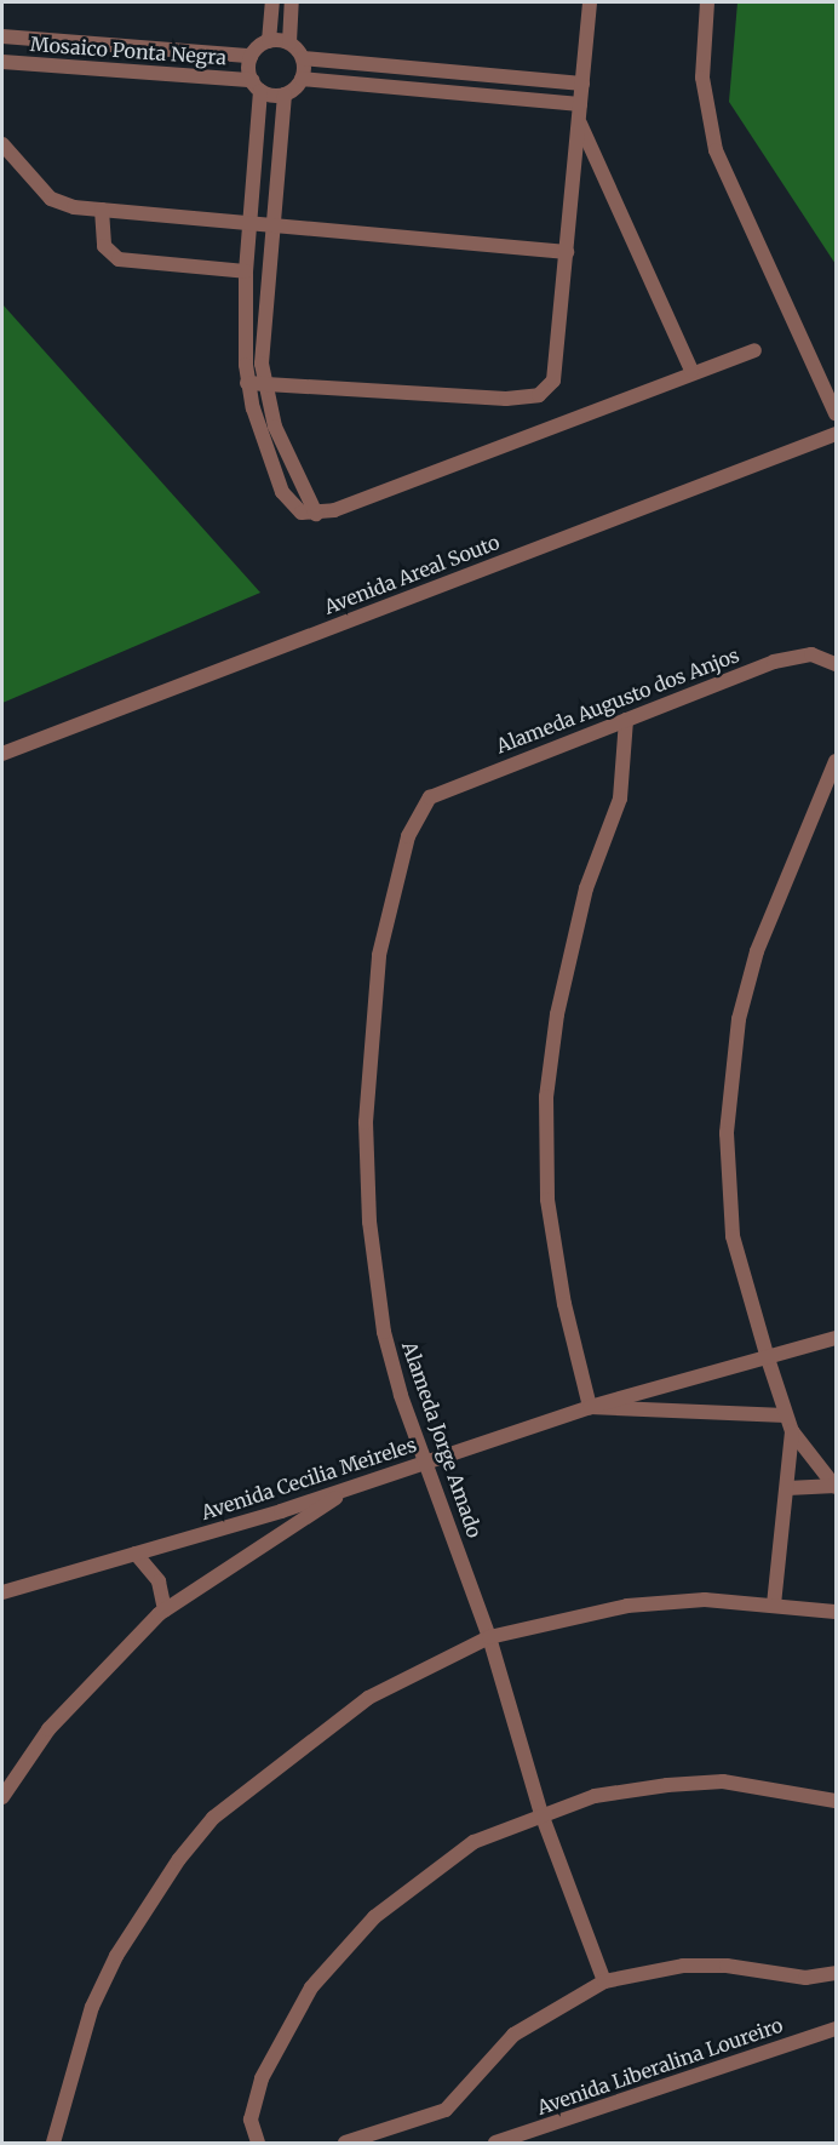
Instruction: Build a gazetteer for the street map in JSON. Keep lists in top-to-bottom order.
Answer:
{
  "streets": {
    "street": [
      "Mosaico Ponta Negra",
      "Avenida Areal Souto",
      "Alameda Augusto dos Anjos",
      "Alameda Jorge Amado",
      "Avenida Cecilia Meireles",
      "Avenida Liberalina Loureiro"
    ]
  },
  "crossings": [
    ["Alameda Augusto dos Anjos", "Alameda Jorge Amado"],
    ["Alameda Jorge Amado", "Avenida Cecilia Meireles"]
  ]
}
